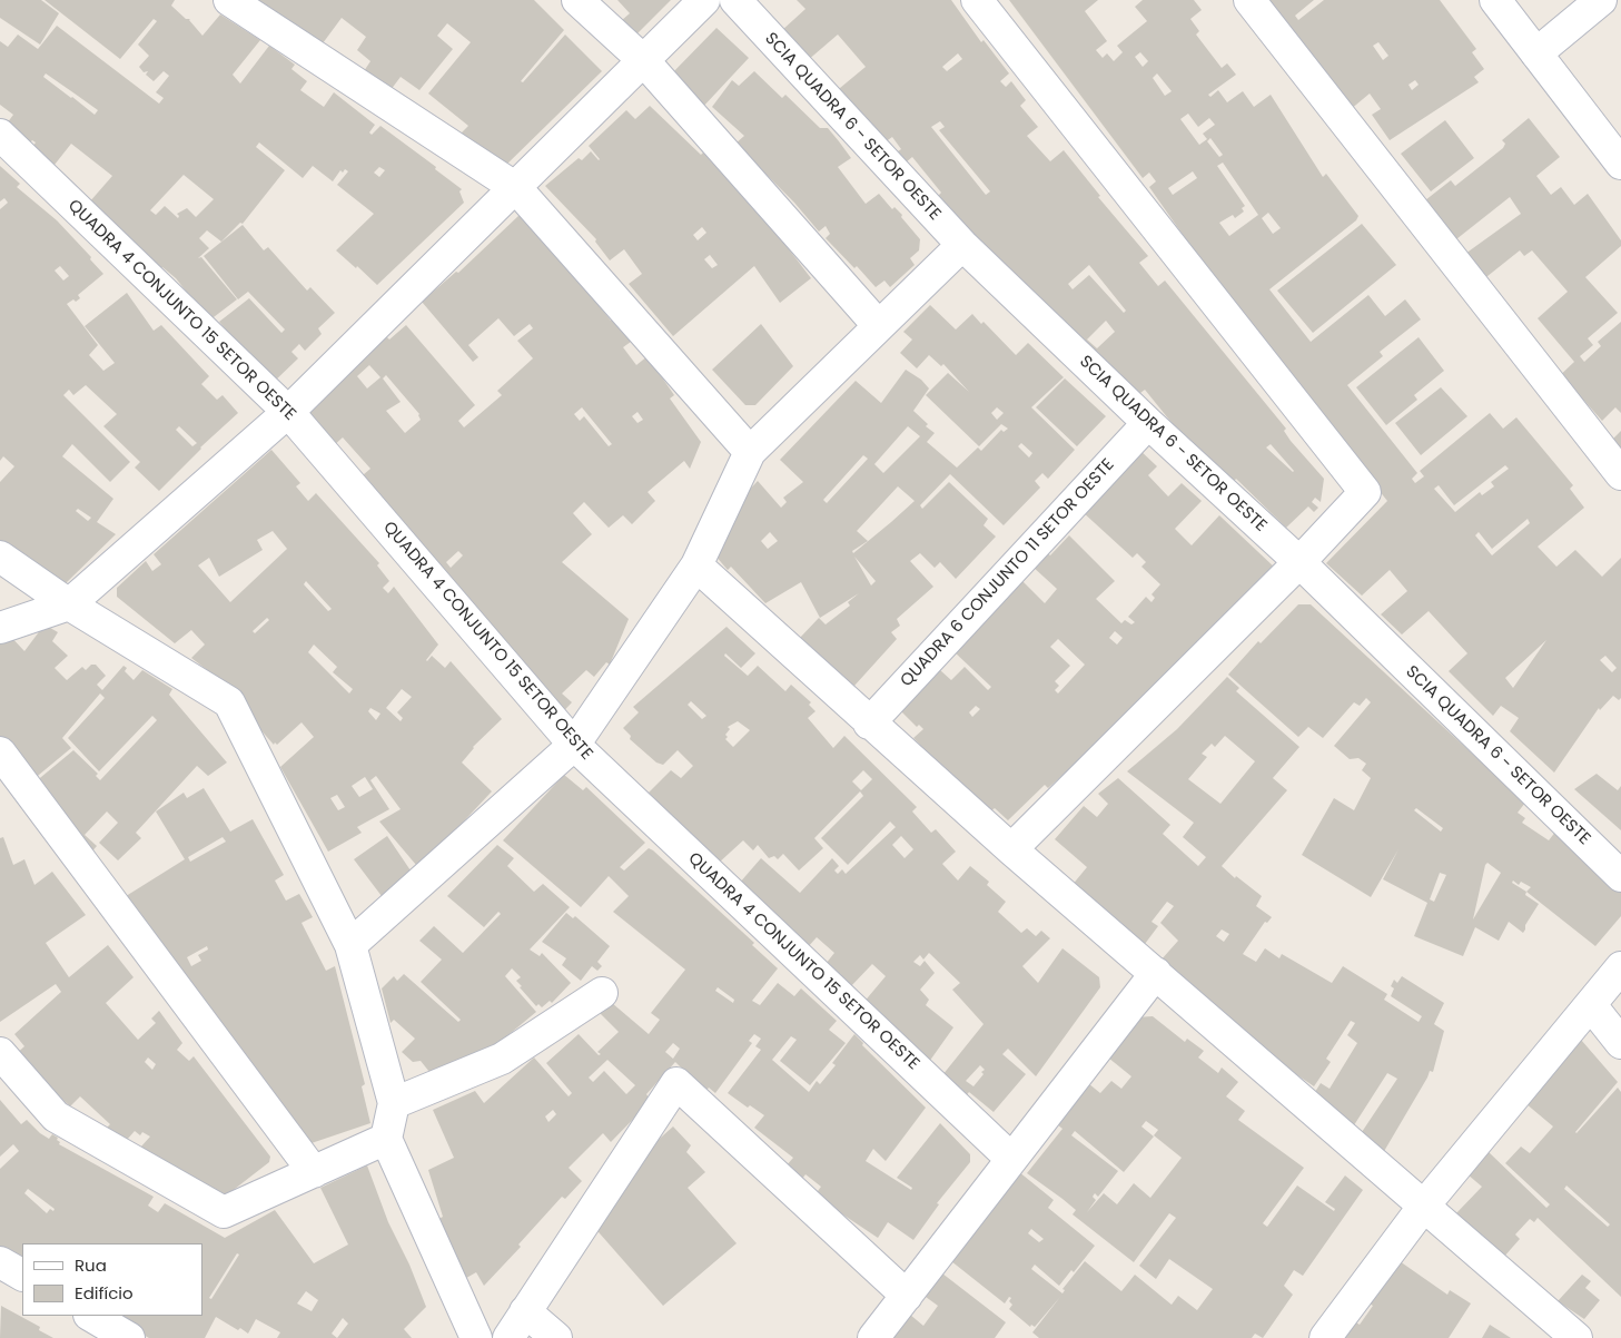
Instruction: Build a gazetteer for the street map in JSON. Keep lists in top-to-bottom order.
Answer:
{
  "streets": {
    "street": ["SCIA QUADRA 6 - SETOR OESTE", "QUADRA 4 CONJUNTO 15 SETOR OESTE", "QUADRA 6 CONJUNTO 11 SETOR OESTE"]
  },
  "crossings": [
    ["SCIA QUADRA 6 - SETOR OESTE", "QUADRA 6 CONJUNTO 11 SETOR OESTE"]
  ],
  "legend": ["Rua", "Edifício"]
}
